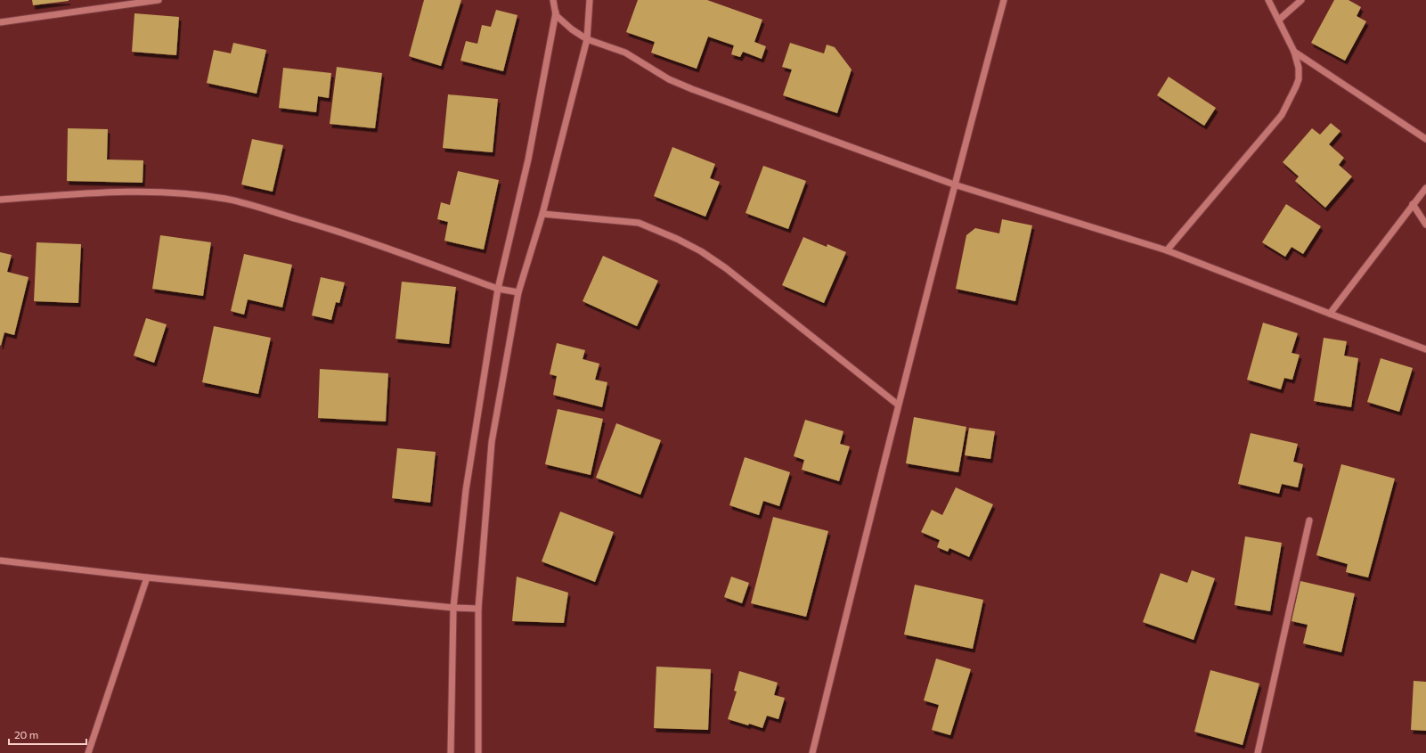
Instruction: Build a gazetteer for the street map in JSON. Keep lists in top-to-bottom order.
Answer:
{
  "scale_bar": "20 m"
}
